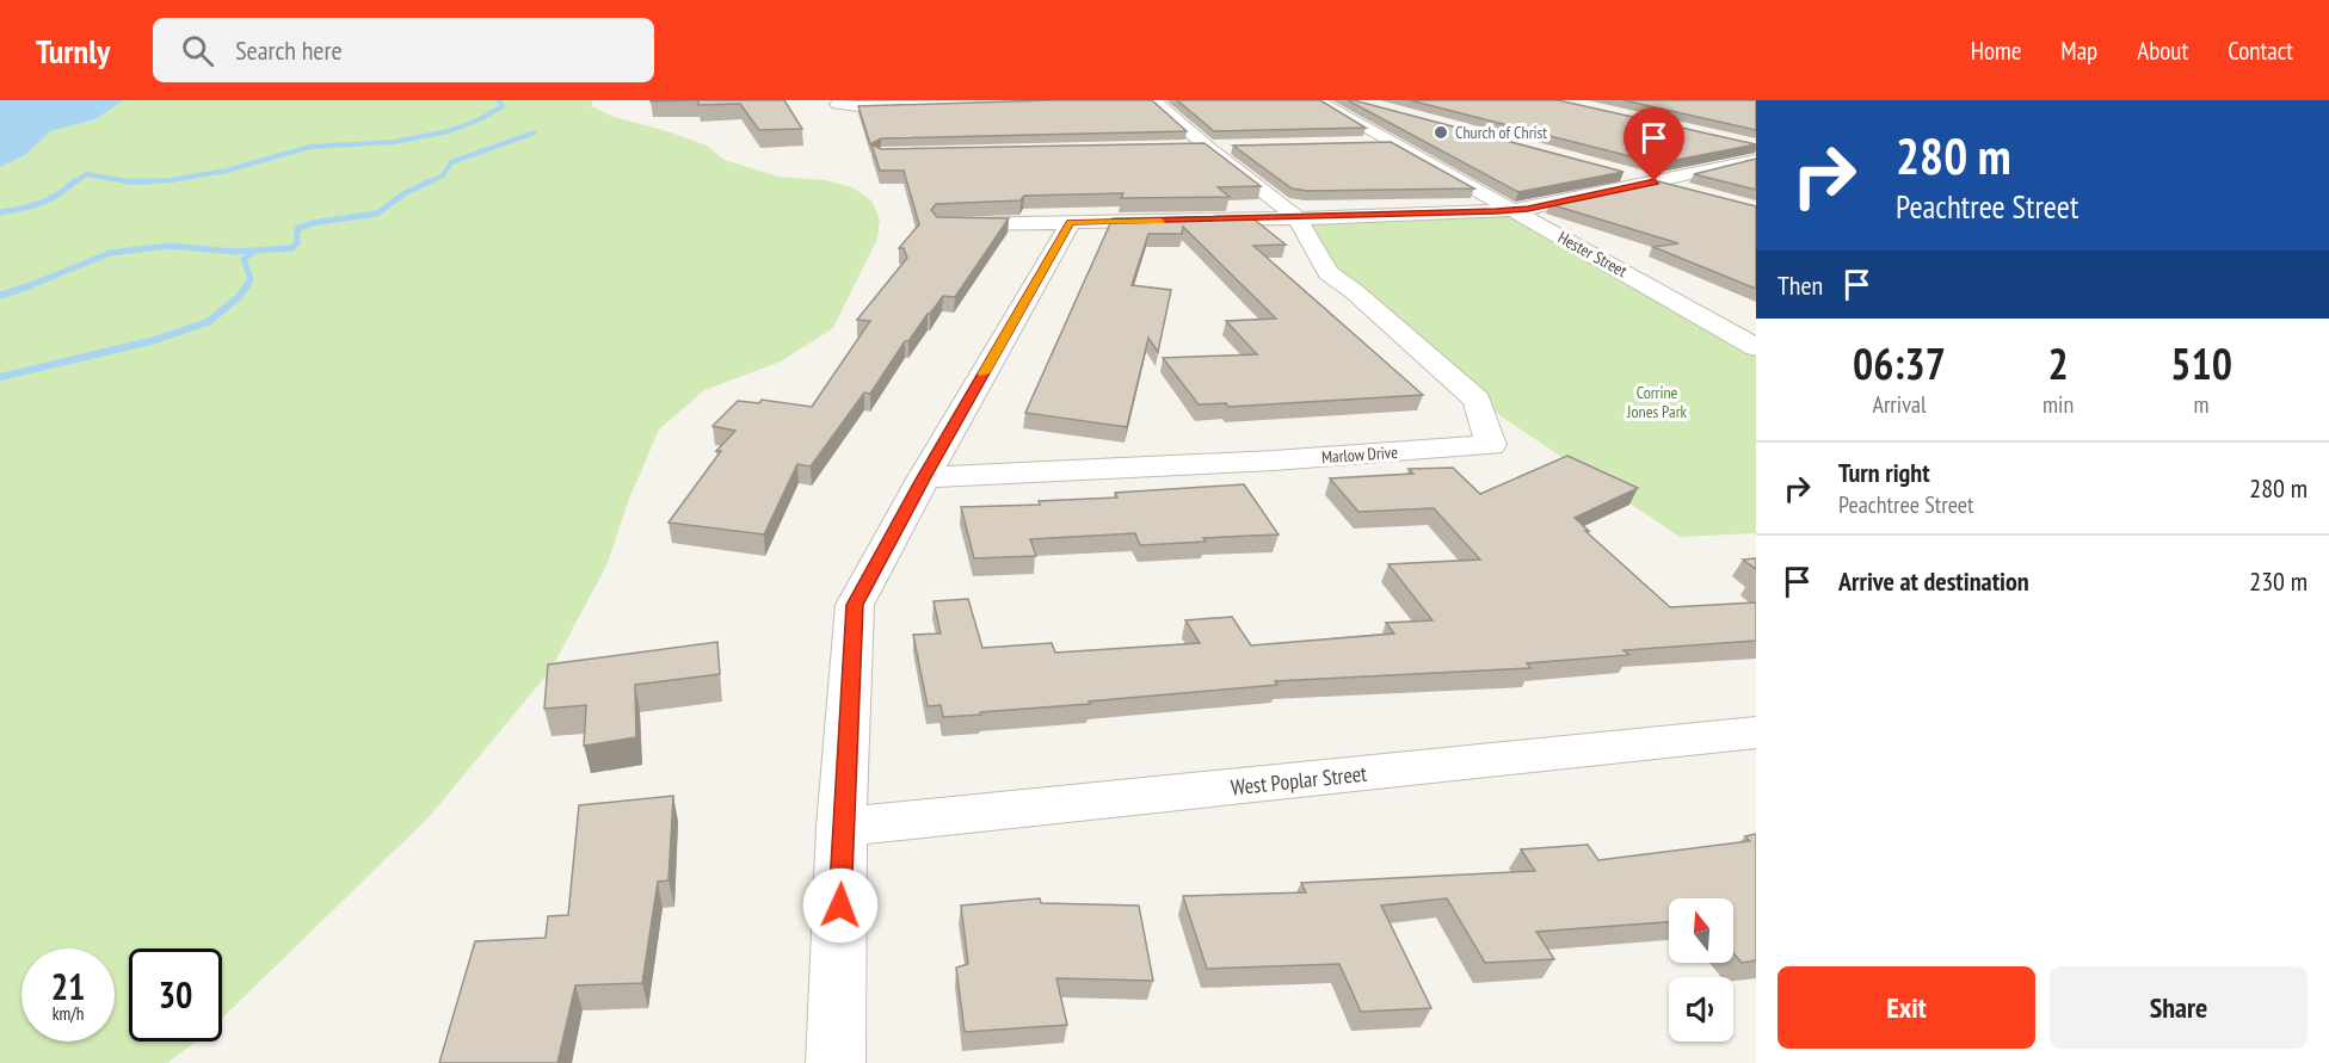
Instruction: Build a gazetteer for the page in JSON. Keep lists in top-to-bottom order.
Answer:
{
  "streets": {
    "street": ["Hester Street", "Marlow Drive", "West Poplar Street"]
  },
  "parks": ["Corrine Jones Park"],
  "places": ["Church of Christ"],
  "north": "top",
  "page": {
    "header": "Turnly",
    "search": "Search here",
    "nav": [
      "Home",
      "Map",
      "About",
      "Contact"
    ],
    "turn": ["280 m", "Peachtree Street"],
    "then": "Then",
    "eta": [
      "06:37",
      "Arrival",
      "2",
      "min",
      "510",
      "m"
    ],
    "list": [
      {
        "name": "Turn right",
        "note": "Peachtree Street",
        "value": "280 m"
      },
      {
        "name": "Arrive at destination",
        "value": "230 m"
      }
    ],
    "speed": "21 km/h",
    "limit": "30",
    "buttons": ["Exit", "Share"]
  }
}
